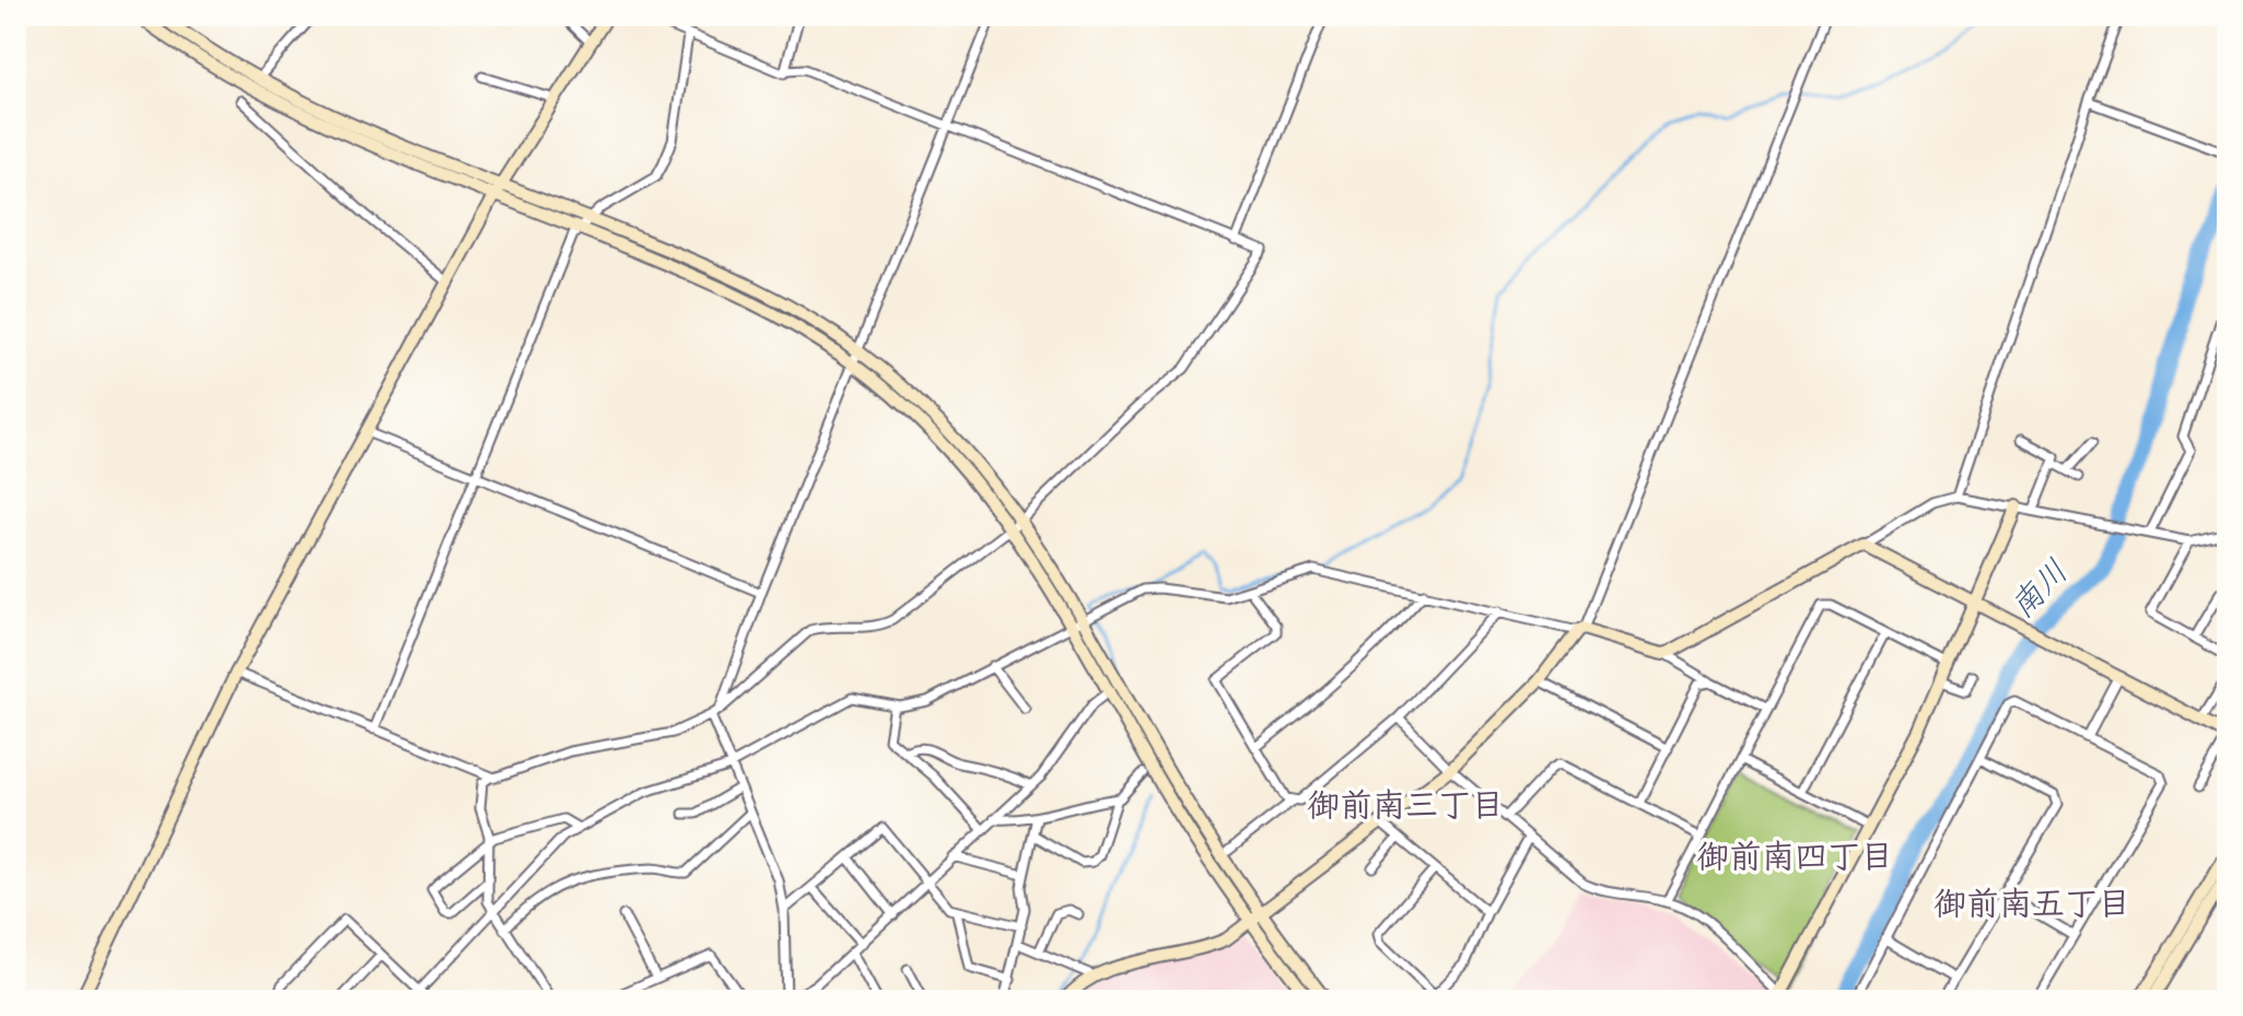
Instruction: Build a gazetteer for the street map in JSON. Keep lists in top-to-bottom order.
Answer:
{
  "districts": ["御前南三丁目", "御前南四丁目", "御前南五丁目"],
  "water": ["南川"]
}
